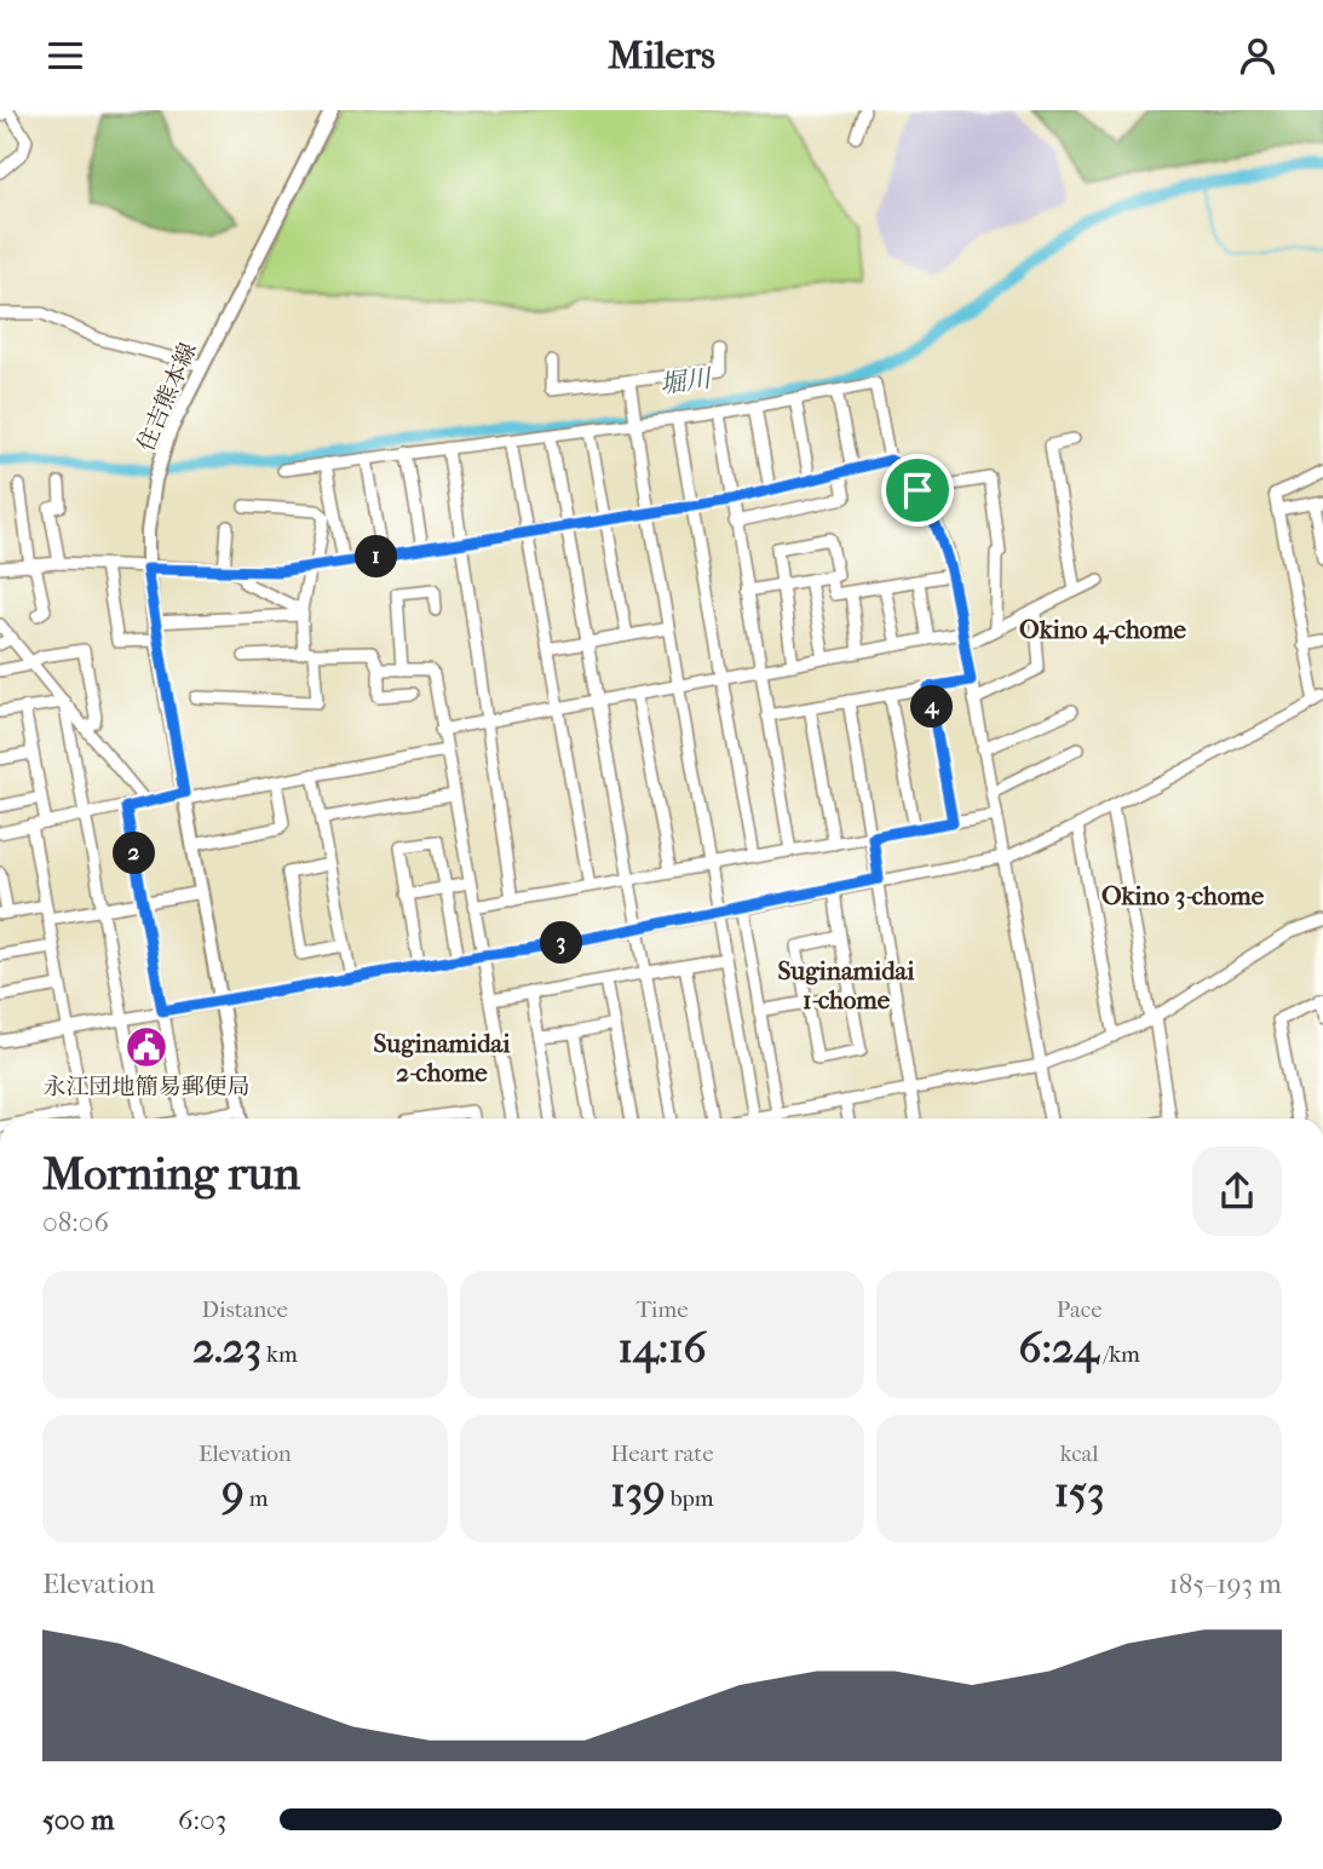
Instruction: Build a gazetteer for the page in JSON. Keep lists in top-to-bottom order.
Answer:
{
  "streets": {
    "main road": ["住吉熊本線"]
  },
  "districts": [
    "Okino 4-chome",
    "Okino 3-chome",
    "Suginamidai 1-chome",
    "Suginamidai 2-chome"
  ],
  "water": ["堀川"],
  "places": {
    "public building": ["永江団地簡易郵便局"]
  },
  "page": {
    "header": "Milers",
    "pins": [
      "1",
      "4",
      "2",
      "3"
    ],
    "heading": ["Morning run", "08:06"],
    "stats": [
      ["Distance", "2.23 km"],
      ["Time", "14:16"],
      ["Pace", "6:24 /km"],
      ["Elevation", "9 m"],
      ["Heart rate", "139 bpm"],
      ["kcal", "153"]
    ],
    "chart": ["Elevation", "185–193 m"],
    "list": [
      {
        "name": "500 m",
        "note": "6:03"
      }
    ]
  }
}
